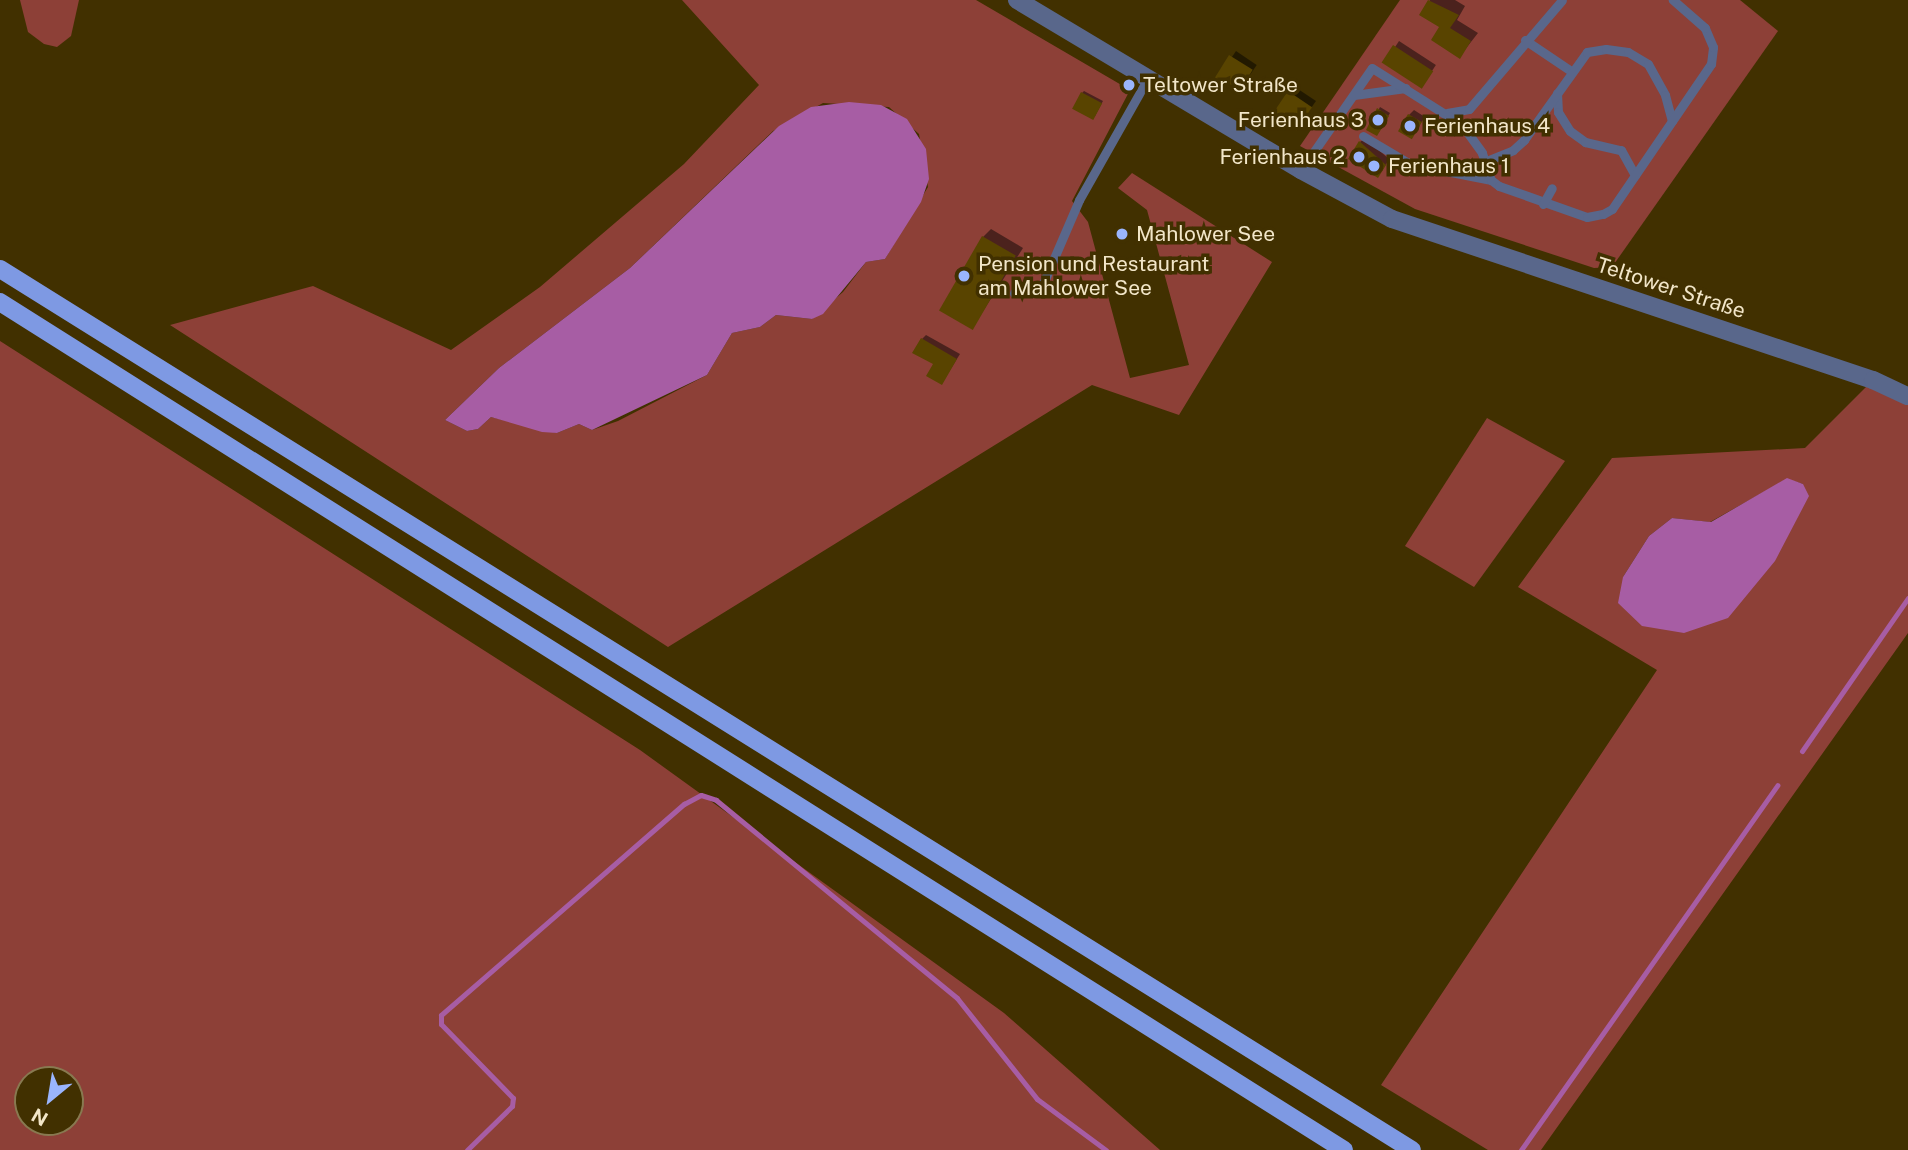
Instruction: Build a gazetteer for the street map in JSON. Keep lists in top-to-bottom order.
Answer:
{
  "streets": {
    "street": ["Teltower Straße"]
  },
  "places": [
    "Teltower Straße",
    "Ferienhaus 3",
    "Ferienhaus 4",
    "Ferienhaus 2",
    "Ferienhaus 1",
    "Mahlower See",
    "Pension und Restaurant am Mahlower See"
  ],
  "north": "bottom left"
}
